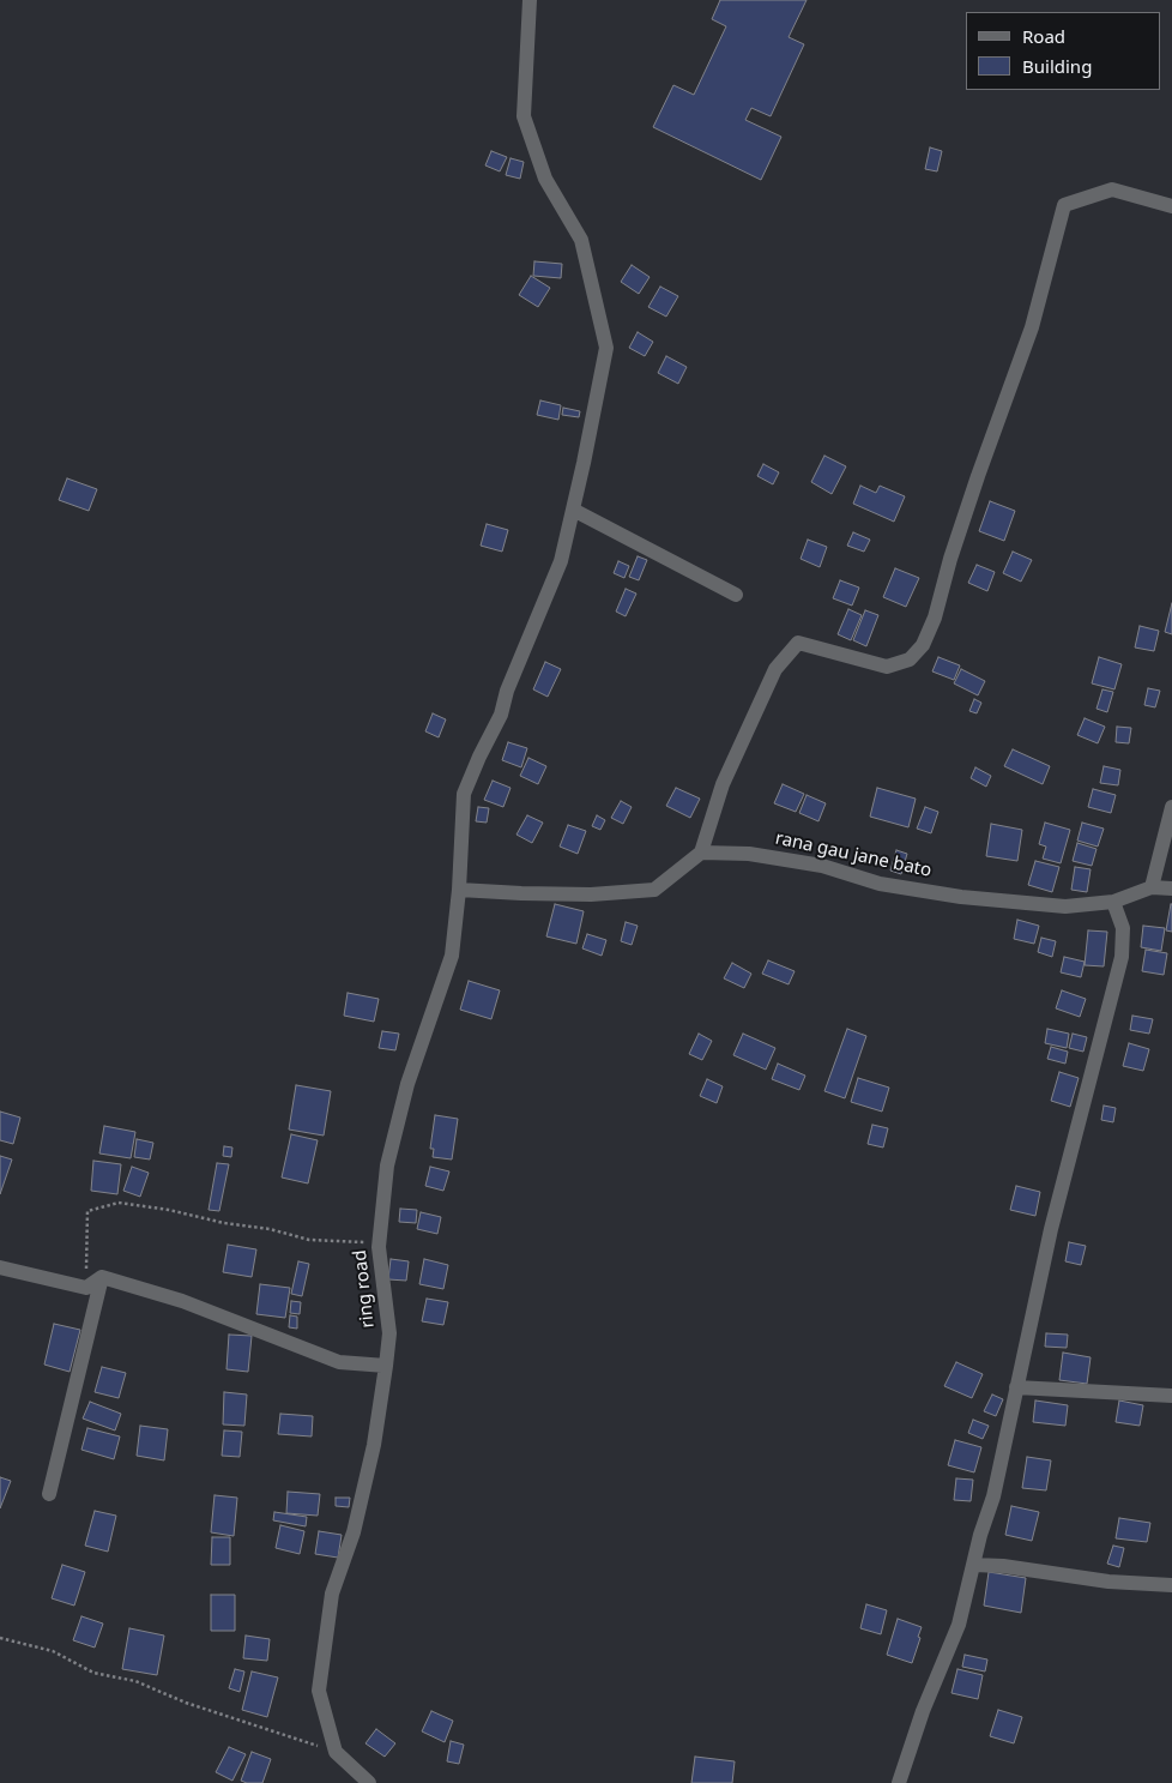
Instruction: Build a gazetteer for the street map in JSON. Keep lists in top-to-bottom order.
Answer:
{
  "streets": {
    "street": ["rana gau jane bato", "ring road"]
  },
  "legend": ["Road", "Building"]
}
